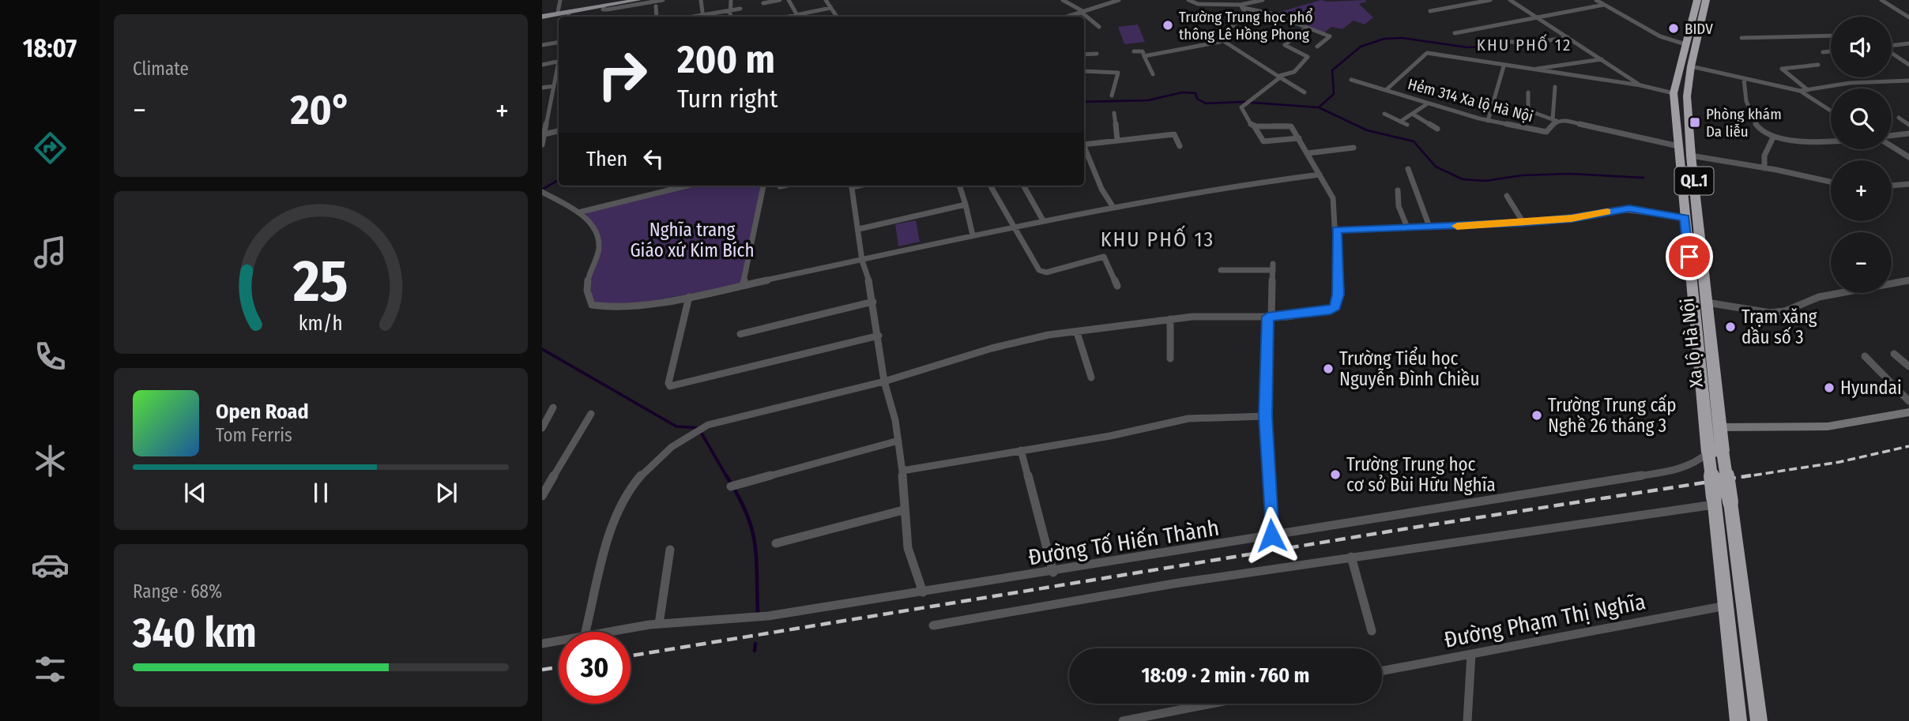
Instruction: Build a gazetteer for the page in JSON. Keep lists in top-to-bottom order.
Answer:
{
  "streets": {
    "highway": ["QL.1", "Xa lộ Hà Nội"],
    "street": ["Hẻm 314 Xa lộ Hà Nội", "Đường Tố Hiến Thành", "Đường Phạm Thị Nghĩa"]
  },
  "crossings": [
    ["Hẻm 314 Xa lộ Hà Nội", "Xa lộ Hà Nội"],
    ["QL.1", "Xa lộ Hà Nội"],
    ["QL.1", "Đường Tố Hiến Thành"],
    ["QL.1", "Đường Phạm Thị Nghĩa"],
    ["Xa lộ Hà Nội", "Đường Tố Hiến Thành"]
  ],
  "districts": ["KHU PHỐ 12", "KHU PHỐ 13"],
  "parks": ["Nghĩa trang Giáo xứ Kim Bích"],
  "places": {
    "other": [
      "Trường Trung học phổ thông Lê Hồng Phong",
      "BIDV",
      "Trạm xăng dầu số 3",
      "Trường Tiểu học Nguyễn Đình Chiều",
      "Hyundai",
      "Trường Trung cấp Nghề 26 tháng 3",
      "Trường Trung học cơ sở Bùi Hữu Nghĩa"
    ],
    "transit": ["Phòng khám Da liễu"]
  },
  "page": {
    "tabs": "18:07",
    "tile": [
      "Climate",
      ["Range · 68%", "340 km"]
    ],
    "map_buttons": ["+", "−"],
    "turn": ["200 m", "Turn right"],
    "heat": ["−", "20°", "+"],
    "then": "Then",
    "song": ["Open Road", "Tom Ferris"],
    "limit": "30",
    "trip": "18:09 · 2 min · 760 m",
    "gauge": ["25", "km/h"]
  }
}
